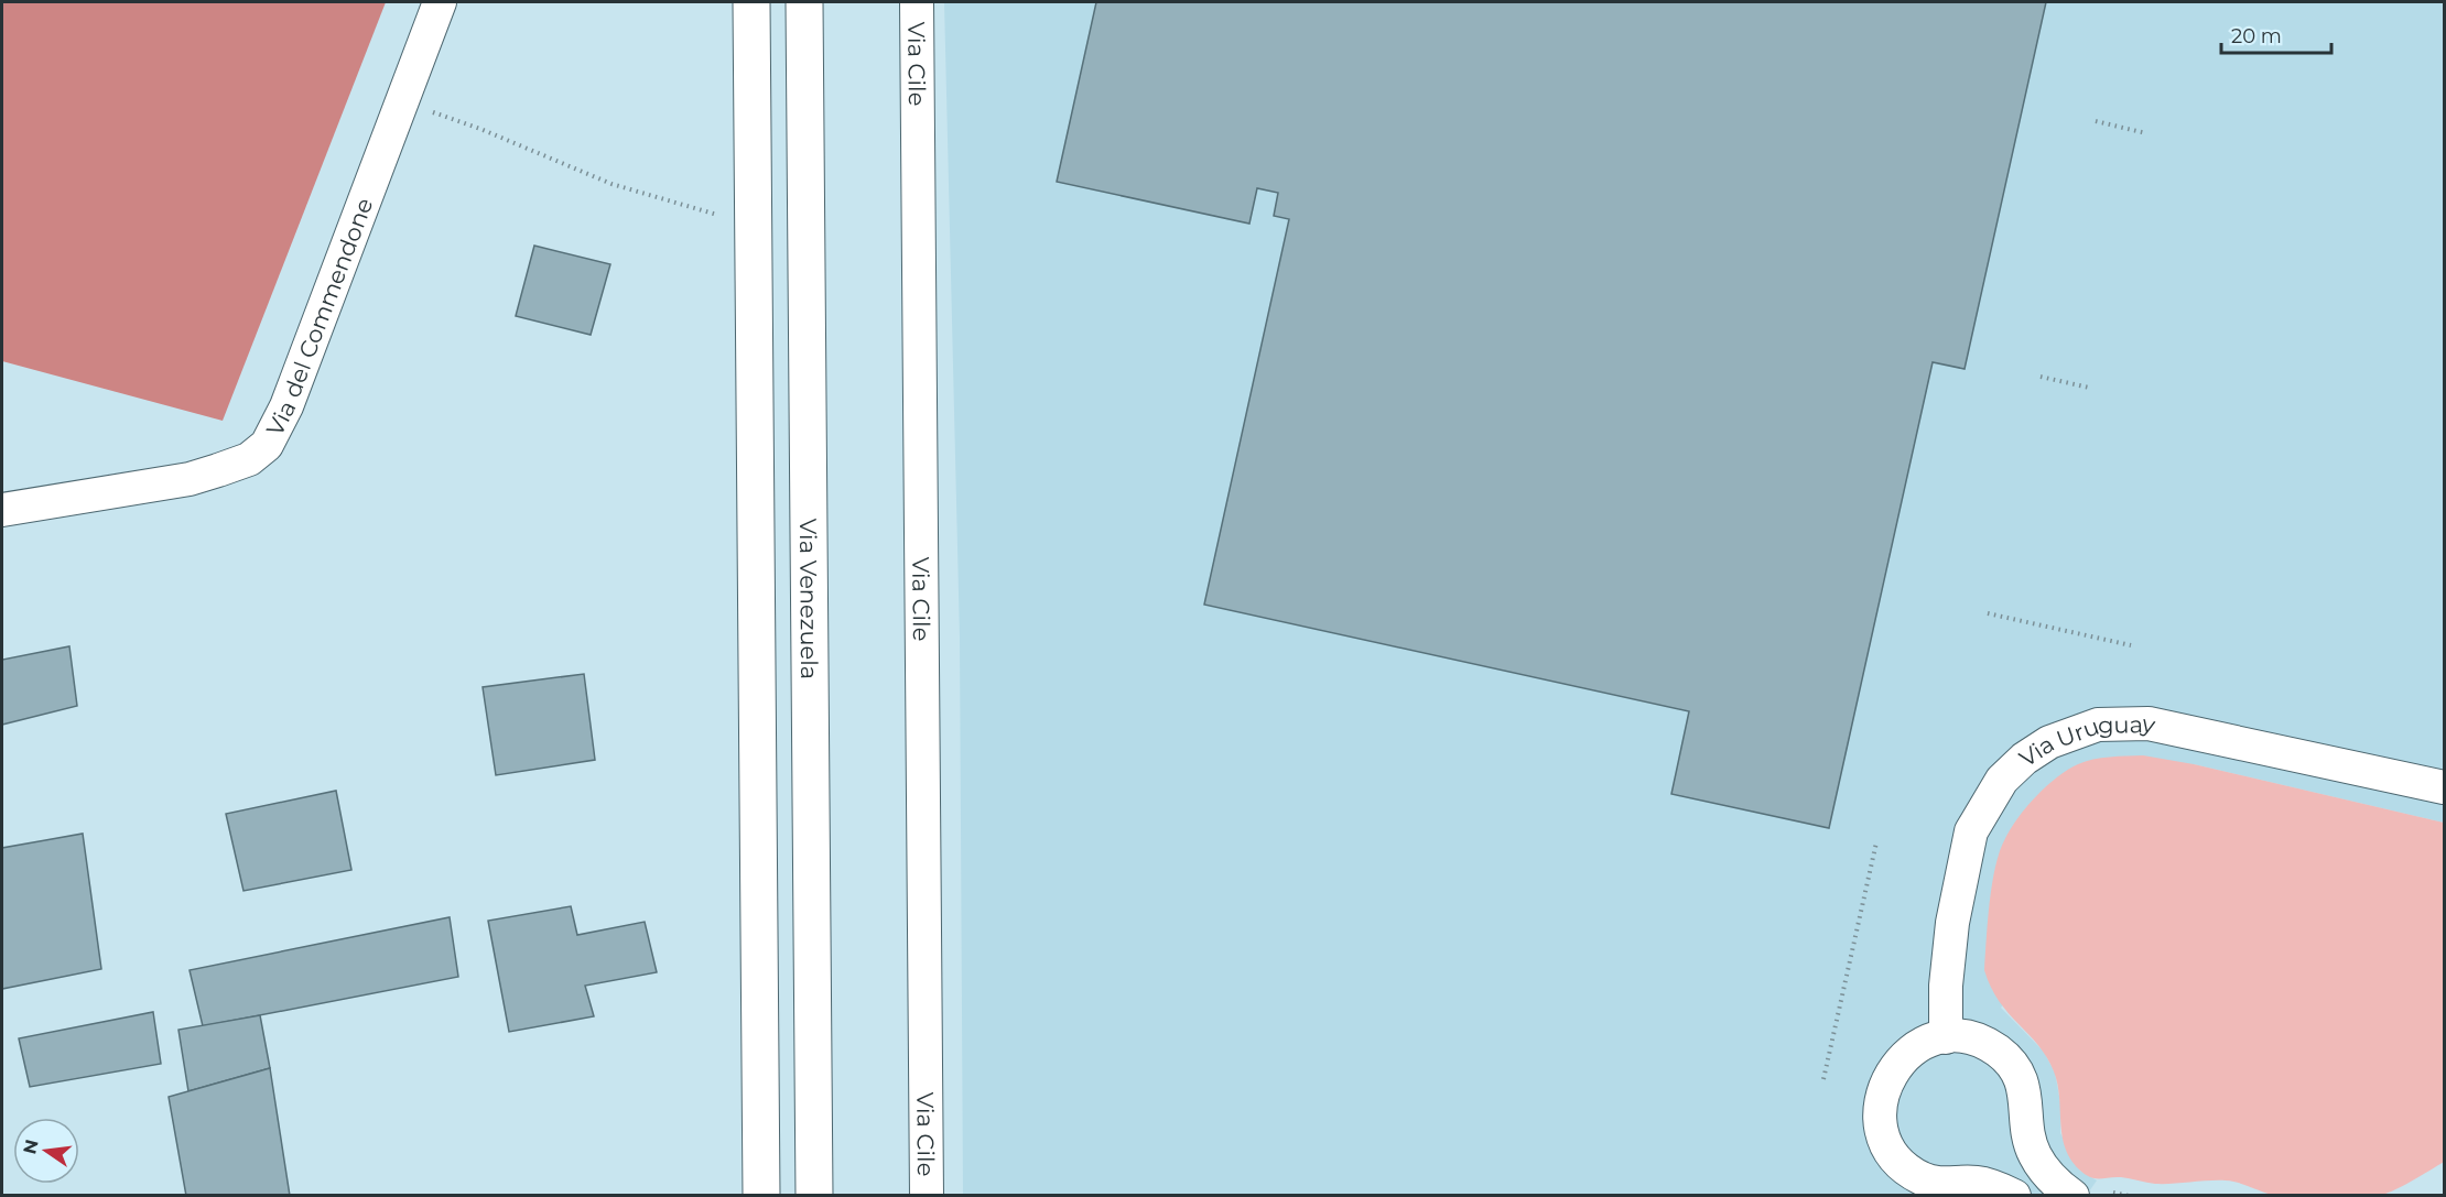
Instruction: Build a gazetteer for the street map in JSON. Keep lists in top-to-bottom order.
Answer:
{
  "streets": {
    "main road": ["Via Venezuela"],
    "street": ["Via Cile", "Via del Commendone", "Via Uruguay"]
  },
  "scale_bar": "20 m",
  "north": "left"
}
